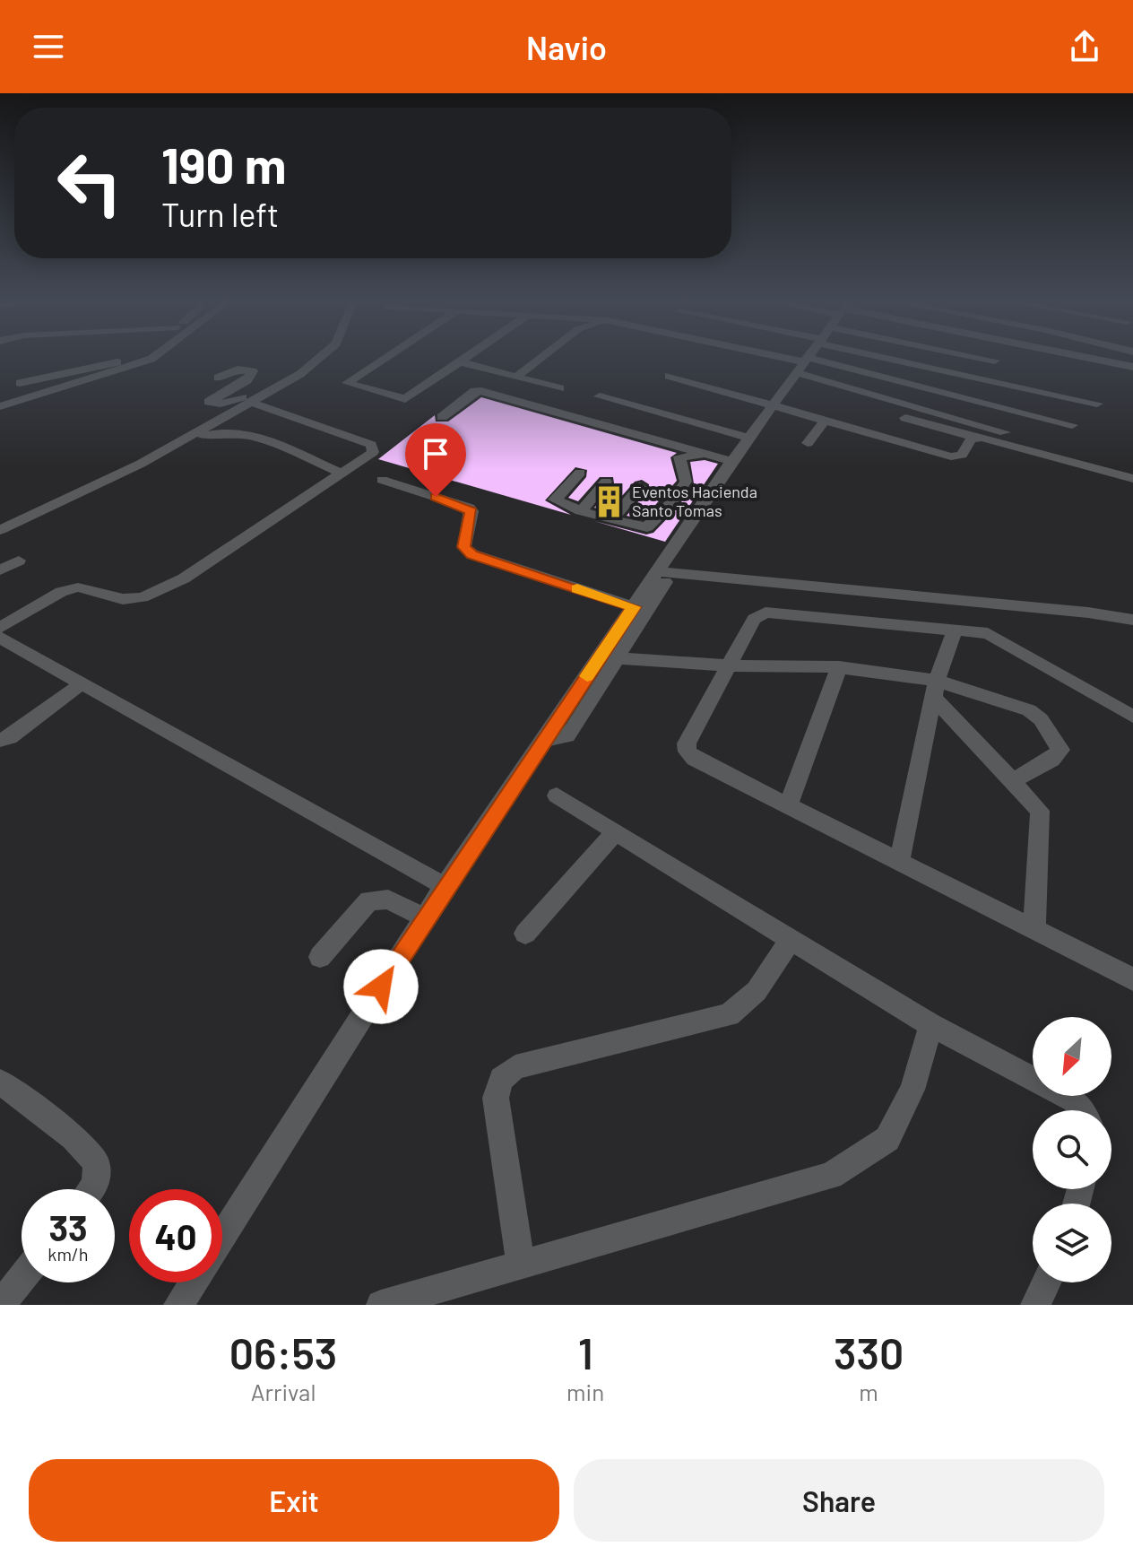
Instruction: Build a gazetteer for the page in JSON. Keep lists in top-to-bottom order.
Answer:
{
  "places": {
    "building": ["Eventos Hacienda Santo Tomas"]
  },
  "north": "bottom left",
  "page": {
    "header": "Navio",
    "turn": ["190 m", "Turn left"],
    "speed": "33 km/h",
    "limit": "40",
    "eta": [
      "06:53",
      "Arrival",
      "1",
      "min",
      "330",
      "m"
    ],
    "buttons": ["Exit", "Share"]
  }
}
